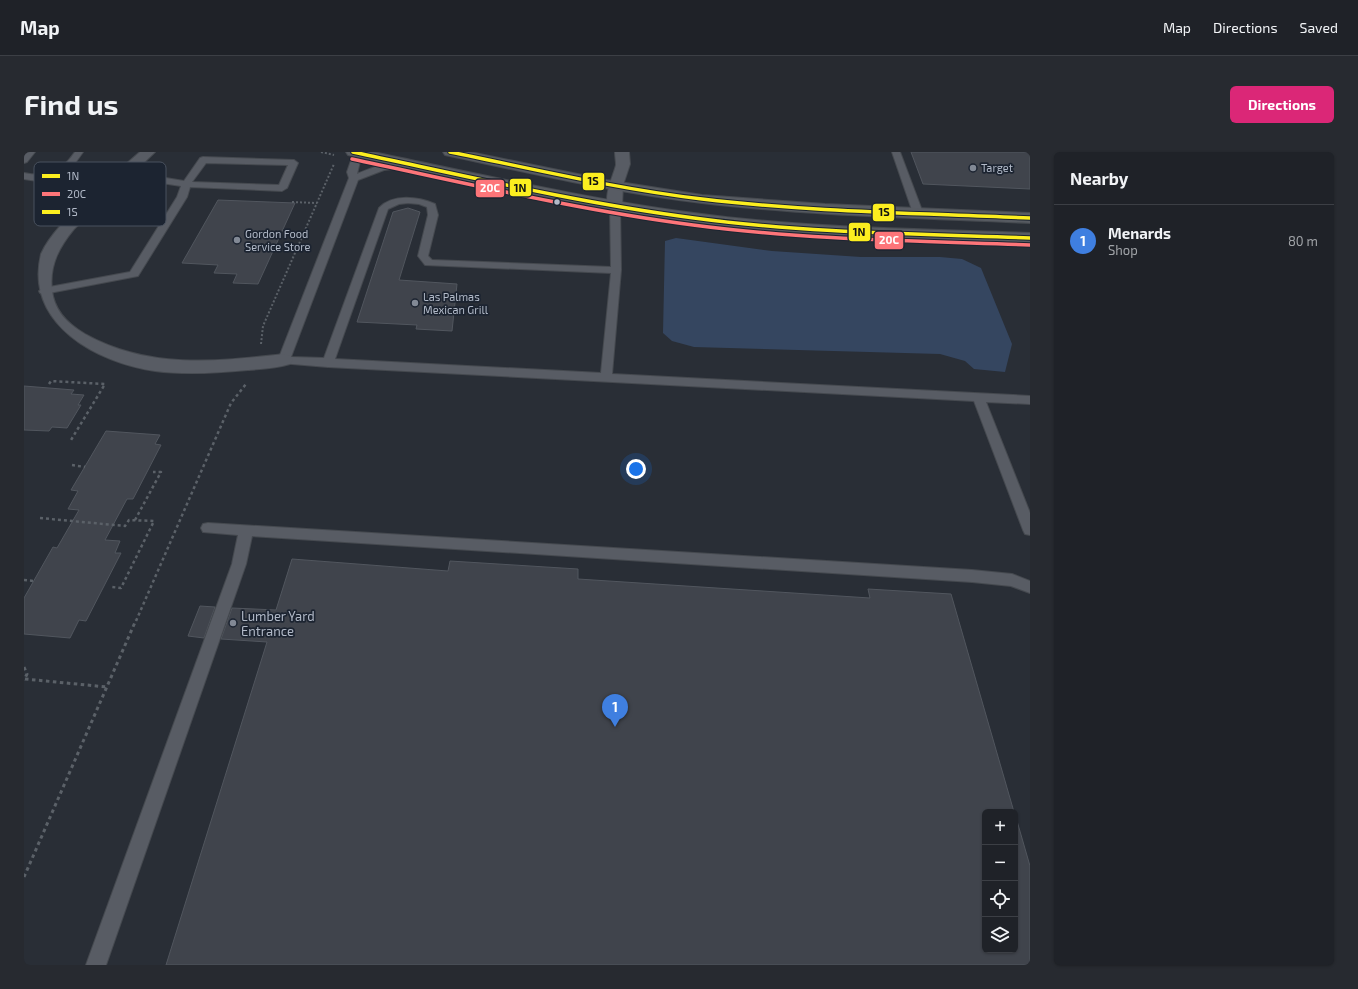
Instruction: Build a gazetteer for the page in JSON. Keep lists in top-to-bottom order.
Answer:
{
  "places": [
    "Target",
    "Gordon Food Service Store",
    "Las Palmas Mexican Grill",
    "Lumber Yard Entrance"
  ],
  "lines": ["transit line 1N", "transit line 1S", "transit line 20C"],
  "legend": ["1N", "20C", "1S"],
  "page": {
    "header": "Map",
    "nav": ["Map", "Directions", "Saved"],
    "buttons": "Directions",
    "title": "Find us",
    "heading": "Nearby",
    "list": [
      {
        "mark": "1",
        "name": "Menards",
        "note": "Shop",
        "value": "80 m"
      }
    ],
    "pins": "1",
    "map_buttons": ["+", "−"]
  }
}
